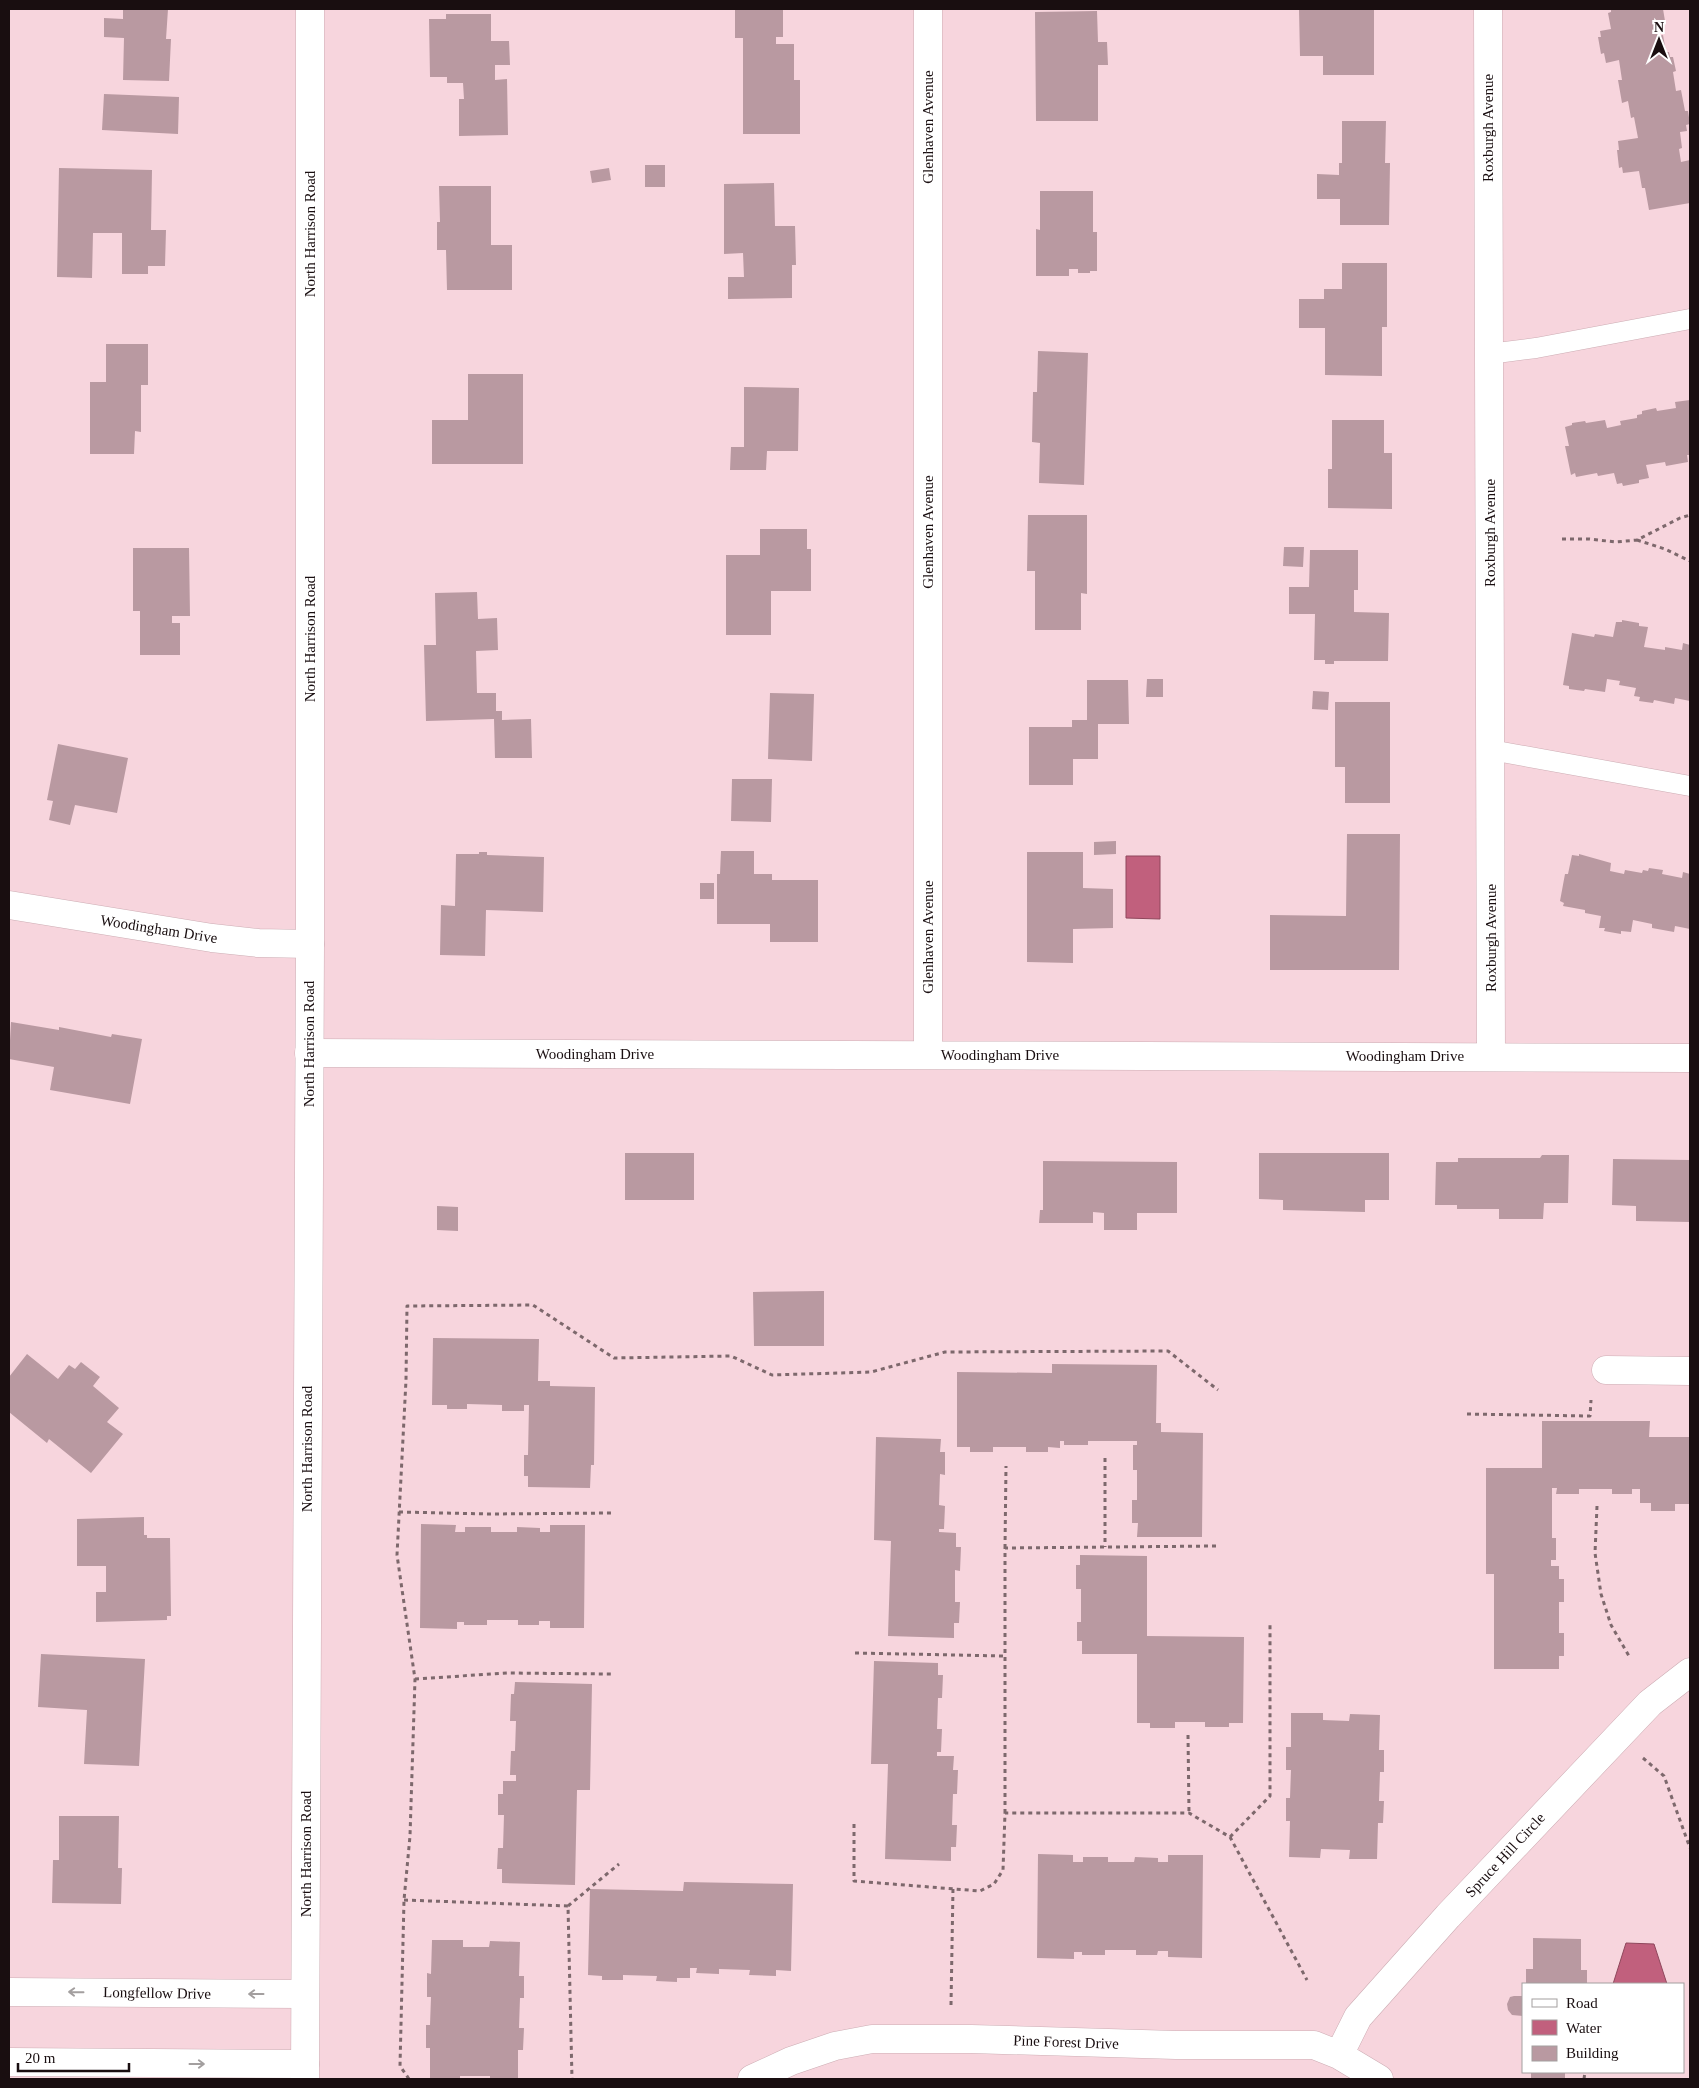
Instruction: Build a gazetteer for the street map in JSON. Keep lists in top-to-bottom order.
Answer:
{
  "streets": {
    "street": [
      "Glenhaven Avenue",
      "Roxburgh Avenue",
      "North Harrison Road",
      "Woodingham Drive",
      "Spruce Hill Circle",
      "Longfellow Drive",
      "Pine Forest Drive"
    ]
  },
  "crossings": [
    ["Glenhaven Avenue", "Woodingham Drive"],
    ["Roxburgh Avenue", "Woodingham Drive"],
    ["North Harrison Road", "Woodingham Drive"],
    ["North Harrison Road", "Longfellow Drive"],
    ["Spruce Hill Circle", "Pine Forest Drive"]
  ],
  "legend": ["Road", "Water", "Building"],
  "scale_bar": "20 m",
  "north": "top"
}
